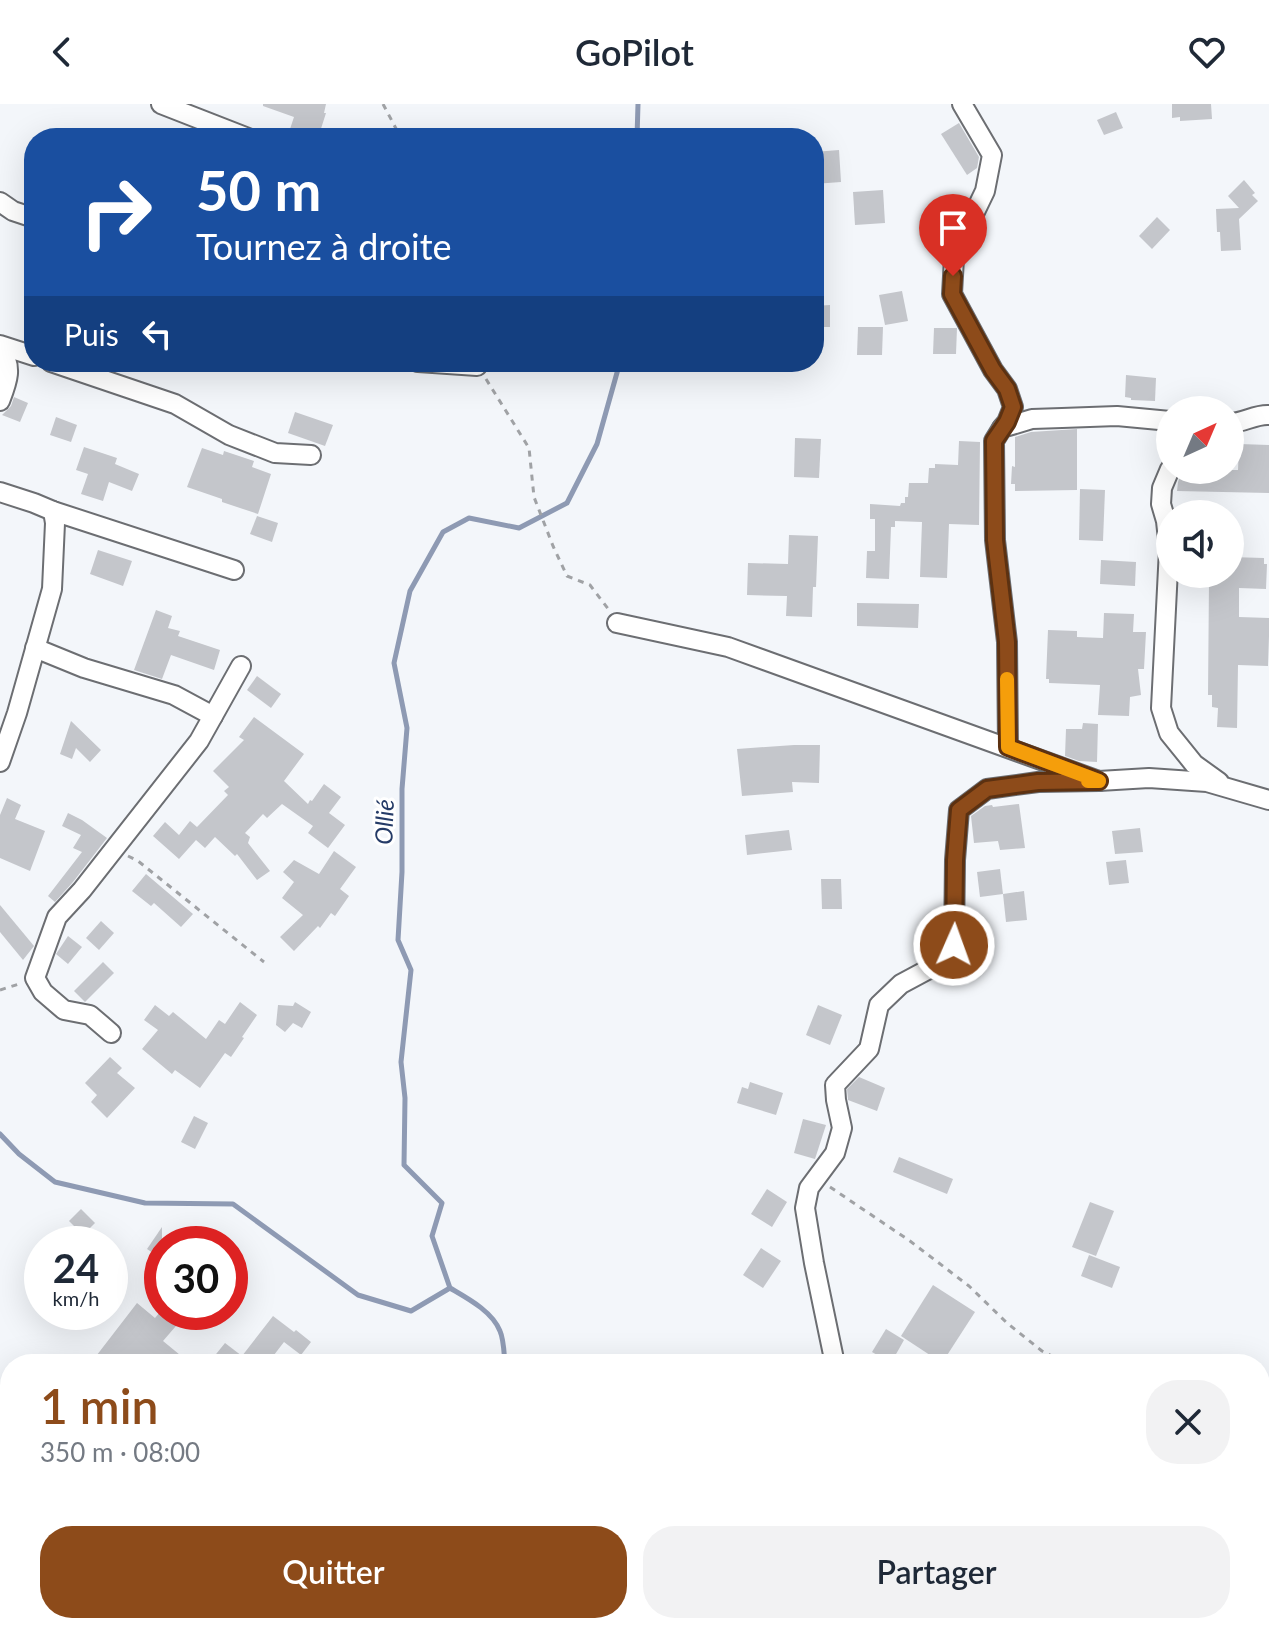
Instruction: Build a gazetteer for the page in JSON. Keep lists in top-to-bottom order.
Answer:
{
  "water": ["Ollié"],
  "north": "top right",
  "page": {
    "header": "GoPilot",
    "turn": ["50 m", "Tournez à droite"],
    "then": "Puis",
    "speed": "24 km/h",
    "limit": "30",
    "heading": ["1 min", "350 m · 08:00"],
    "buttons": ["Quitter", "Partager"]
  }
}
